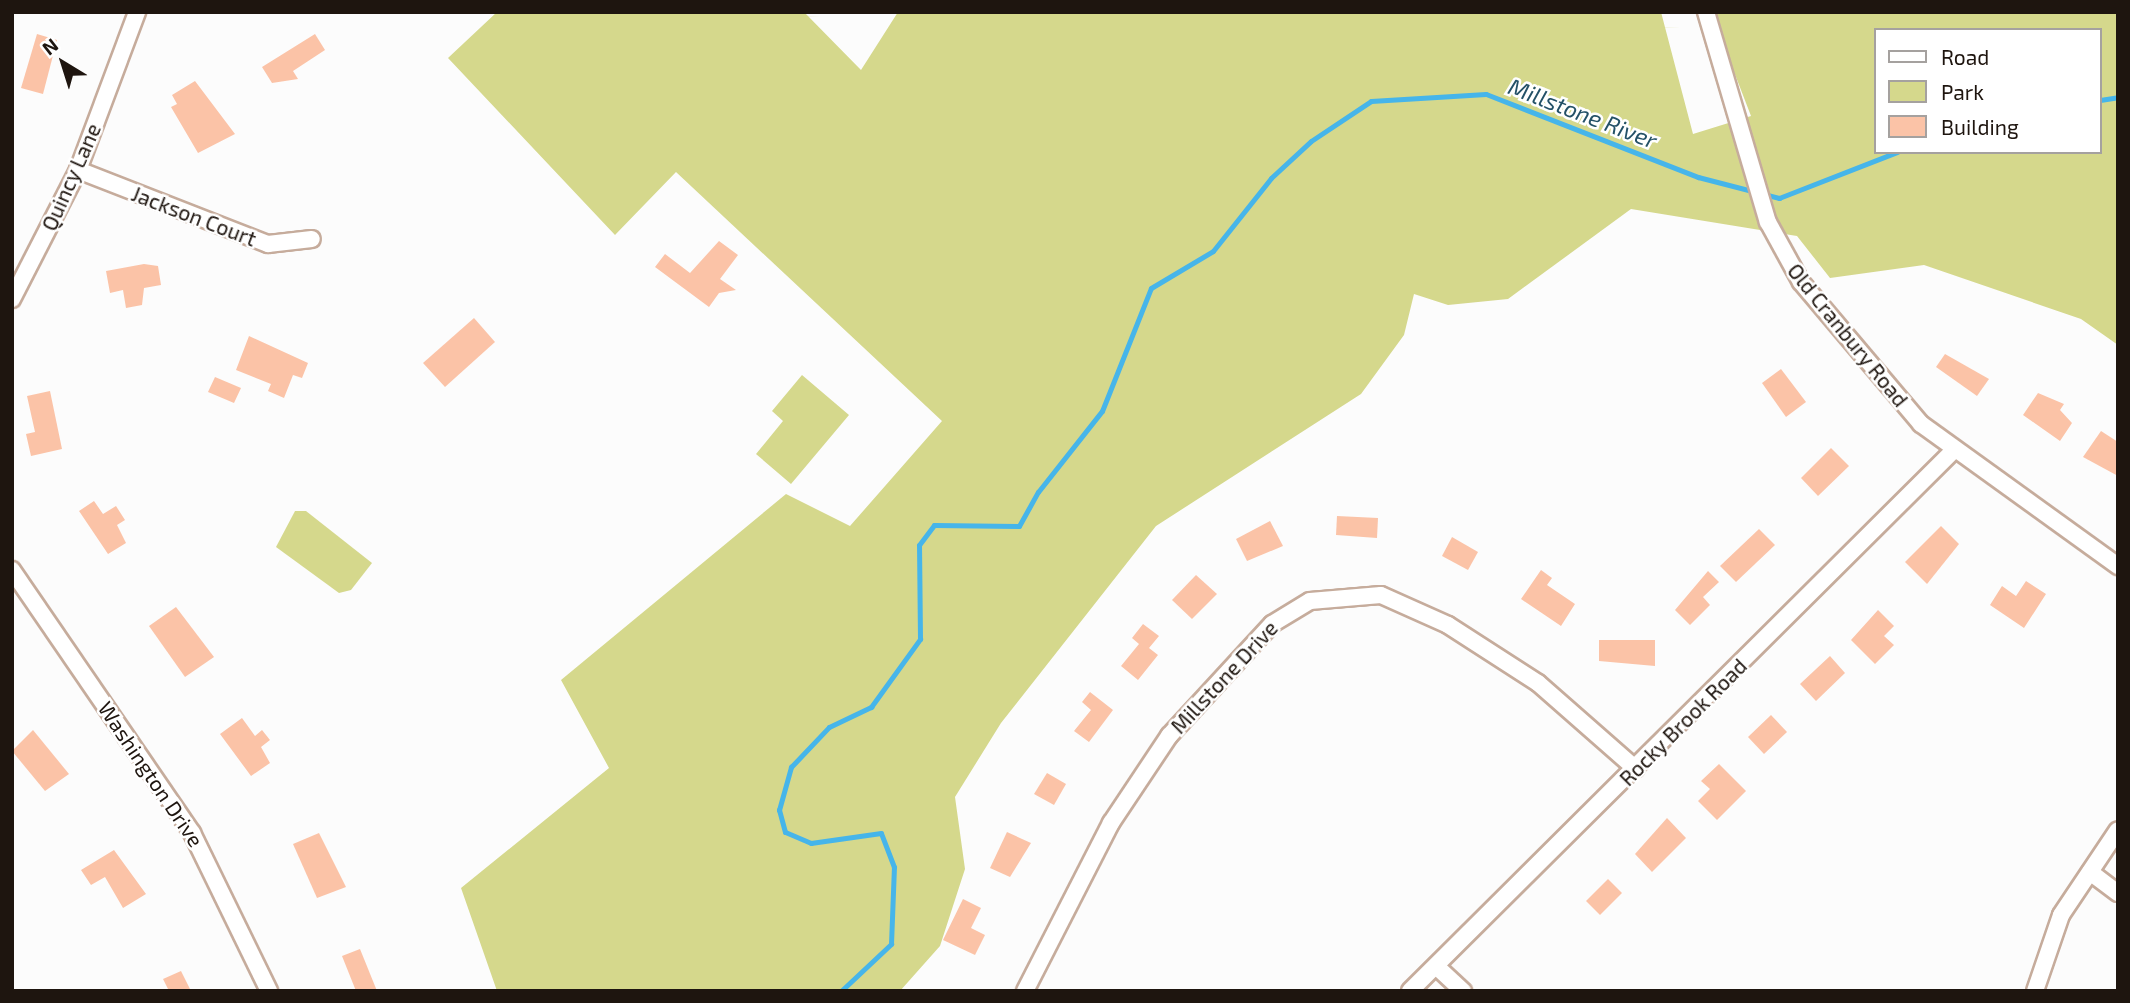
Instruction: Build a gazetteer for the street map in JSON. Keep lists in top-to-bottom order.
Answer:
{
  "streets": {
    "street": [
      "Quincy Lane",
      "Jackson Court",
      "Old Cranbury Road",
      "Millstone Drive",
      "Rocky Brook Road",
      "Washington Drive"
    ]
  },
  "crossings": [
    ["Quincy Lane", "Jackson Court"],
    ["Old Cranbury Road", "Rocky Brook Road"],
    ["Millstone Drive", "Rocky Brook Road"]
  ],
  "water": ["Millstone River"],
  "legend": ["Road", "Park", "Building"],
  "north": "top left"
}
